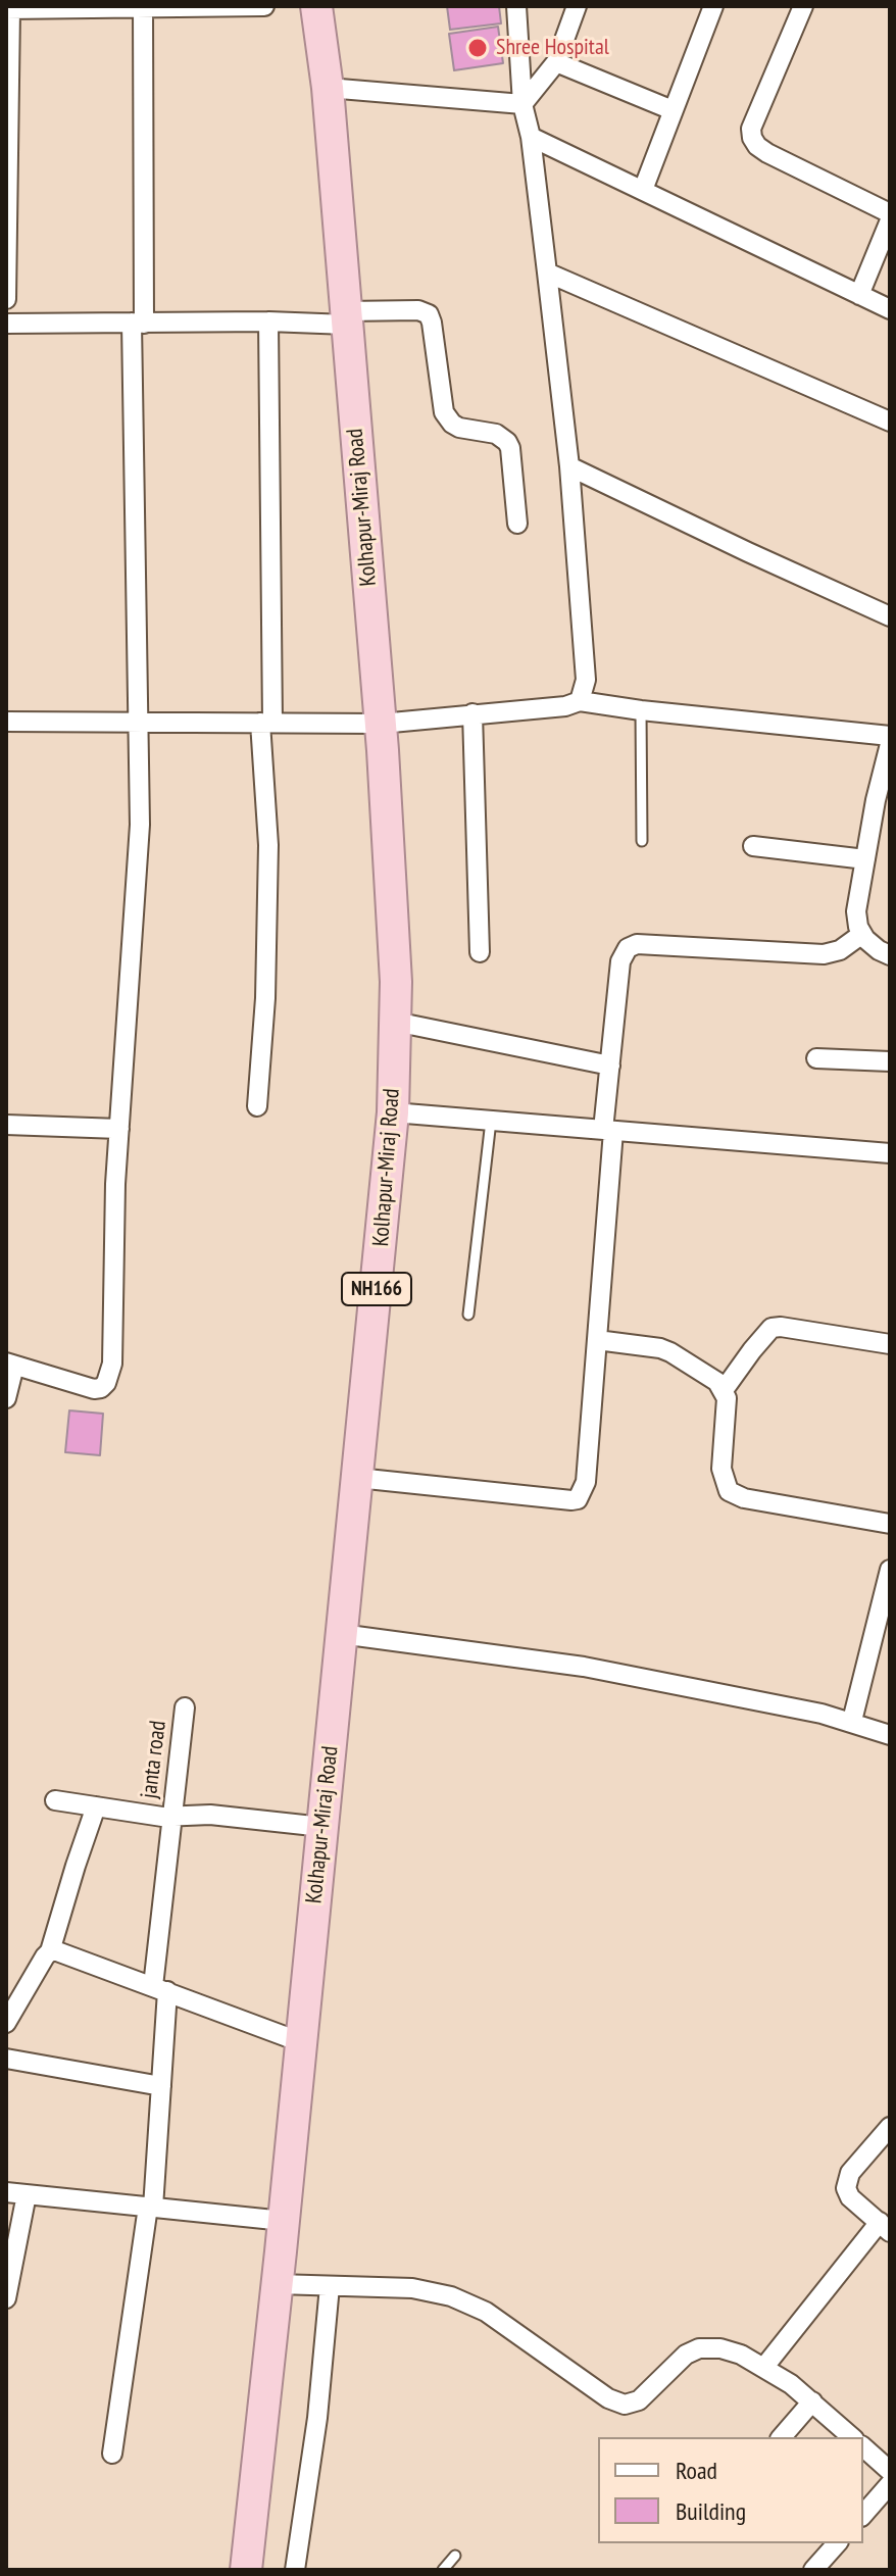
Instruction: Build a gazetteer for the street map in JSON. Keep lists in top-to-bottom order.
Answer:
{
  "streets": {
    "highway": ["Kolhapur-Miraj Road", "NH166"],
    "street": ["janta road"]
  },
  "places": ["Shree Hospital"],
  "legend": ["Road", "Building"]
}
